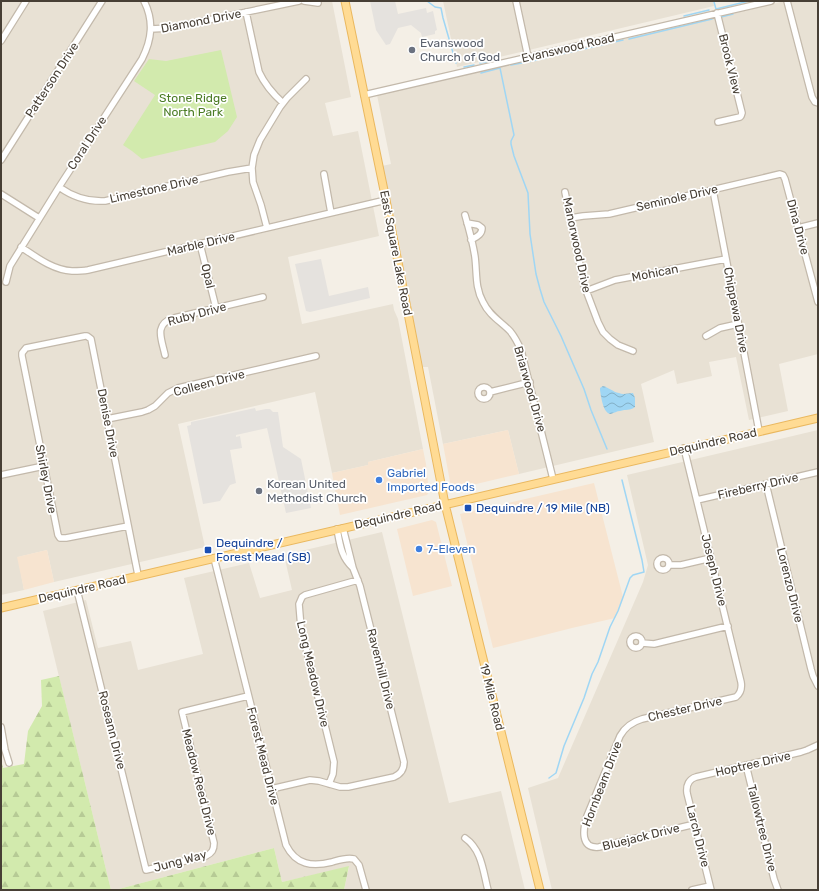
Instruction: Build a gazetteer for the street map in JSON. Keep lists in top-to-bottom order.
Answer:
{
  "streets": {
    "main road": ["East Square Lake Road", "Dequindre Road", "19 Mile Road"],
    "street": [
      "Diamond Drive",
      "Evanswood Road",
      "Brook View",
      "Patterson Drive",
      "Coral Drive",
      "Limestone Drive",
      "Seminole Drive",
      "Dina Drive",
      "Marble Drive",
      "Manorwood Drive",
      "Mohican",
      "Opal",
      "Chippewa Drive",
      "Ruby Drive",
      "Colleen Drive",
      "Briarwood Drive",
      "Denise Drive",
      "Shirley Drive",
      "Fireberry Drive",
      "Joseph Drive",
      "Lorenzo Drive",
      "Ravenhill Drive",
      "Long Meadow Drive",
      "Chester Drive",
      "Roseann Drive",
      "Forest Mead Drive",
      "Hoptree Drive",
      "Meadow Reed Drive",
      "Hornbeam Drive",
      "Tallowtree Drive",
      "Larch Drive",
      "Bluejack Drive",
      "Jung Way"
    ]
  },
  "crossings": [
    ["Diamond Drive", "Coral Drive"],
    ["Evanswood Road", "Brook View"],
    ["Evanswood Road", "East Square Lake Road"],
    ["Coral Drive", "Limestone Drive"],
    ["Coral Drive", "Marble Drive"],
    ["Seminole Drive", "Dina Drive"],
    ["Seminole Drive", "Manorwood Drive"],
    ["Seminole Drive", "Chippewa Drive"],
    ["Marble Drive", "East Square Lake Road"],
    ["Marble Drive", "Opal"],
    ["Manorwood Drive", "Mohican"],
    ["East Square Lake Road", "Dequindre Road"],
    ["East Square Lake Road", "19 Mile Road"],
    ["Mohican", "Chippewa Drive"],
    ["Opal", "Ruby Drive"],
    ["Chippewa Drive", "Dequindre Road"],
    ["Colleen Drive", "Denise Drive"],
    ["Briarwood Drive", "Dequindre Road"],
    ["Denise Drive", "Dequindre Road"],
    ["Denise Drive", "Shirley Drive"],
    ["Dequindre Road", "Joseph Drive"],
    ["Dequindre Road", "Ravenhill Drive"],
    ["Dequindre Road", "19 Mile Road"],
    ["Dequindre Road", "Roseann Drive"],
    ["Dequindre Road", "Forest Mead Drive"],
    ["Fireberry Drive", "Joseph Drive"],
    ["Fireberry Drive", "Lorenzo Drive"],
    ["Joseph Drive", "Chester Drive"],
    ["Ravenhill Drive", "Long Meadow Drive"],
    ["Chester Drive", "Hornbeam Drive"],
    ["Roseann Drive", "Jung Way"],
    ["Forest Mead Drive", "Meadow Reed Drive"],
    ["Hoptree Drive", "Tallowtree Drive"],
    ["Hoptree Drive", "Larch Drive"],
    ["Meadow Reed Drive", "Jung Way"],
    ["Hornbeam Drive", "Bluejack Drive"],
    ["Larch Drive", "Bluejack Drive"]
  ],
  "parks": ["Stone Ridge North Park"],
  "places": {
    "other": [
      "Evanswood Church of God",
      "Gabriel Imported Foods",
      "Korean United Methodist Church",
      "7-Eleven"
    ],
    "transit": ["Dequindre / 19 Mile (NB)", "Dequindre / Forest Mead (SB)"]
  }
}
